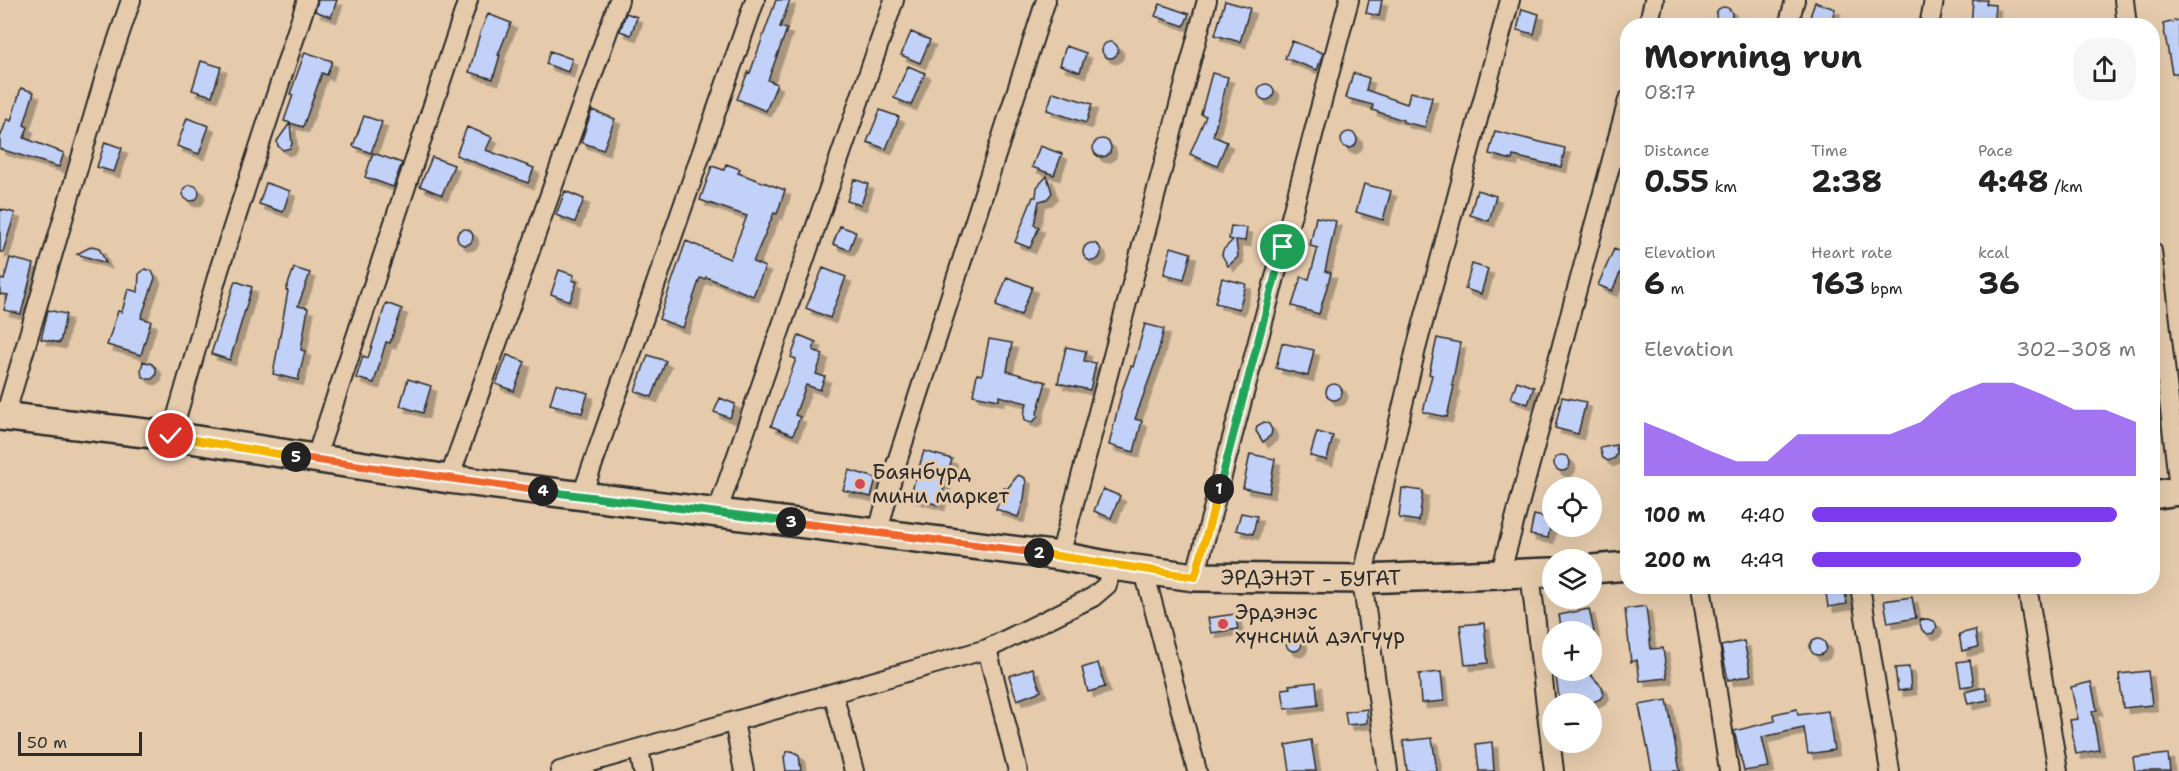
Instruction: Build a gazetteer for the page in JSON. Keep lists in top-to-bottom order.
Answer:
{
  "streets": {
    "street": ["ЭРДЭНЭТ - БУГАТ"]
  },
  "places": ["Баянбүрд мини маркет", "Эрдэнэс хүнсний дэлгүүр"],
  "scale_bar": "50 m",
  "page": {
    "heading": ["Morning run", "08:17"],
    "stats": [
      ["Distance", "0.55 km"],
      ["Time", "2:38"],
      ["Pace", "4:48 /km"],
      ["Elevation", "6 m"],
      ["Heart rate", "163 bpm"],
      ["kcal", "36"]
    ],
    "chart": ["Elevation", "302–308 m"],
    "pins": [
      "5",
      "1",
      "4",
      "3",
      "2"
    ],
    "map_buttons": ["+", "−"],
    "list": [
      {
        "name": "100 m",
        "note": "4:40"
      },
      {
        "name": "200 m",
        "note": "4:49"
      }
    ],
    "scale": "50 m"
  }
}
